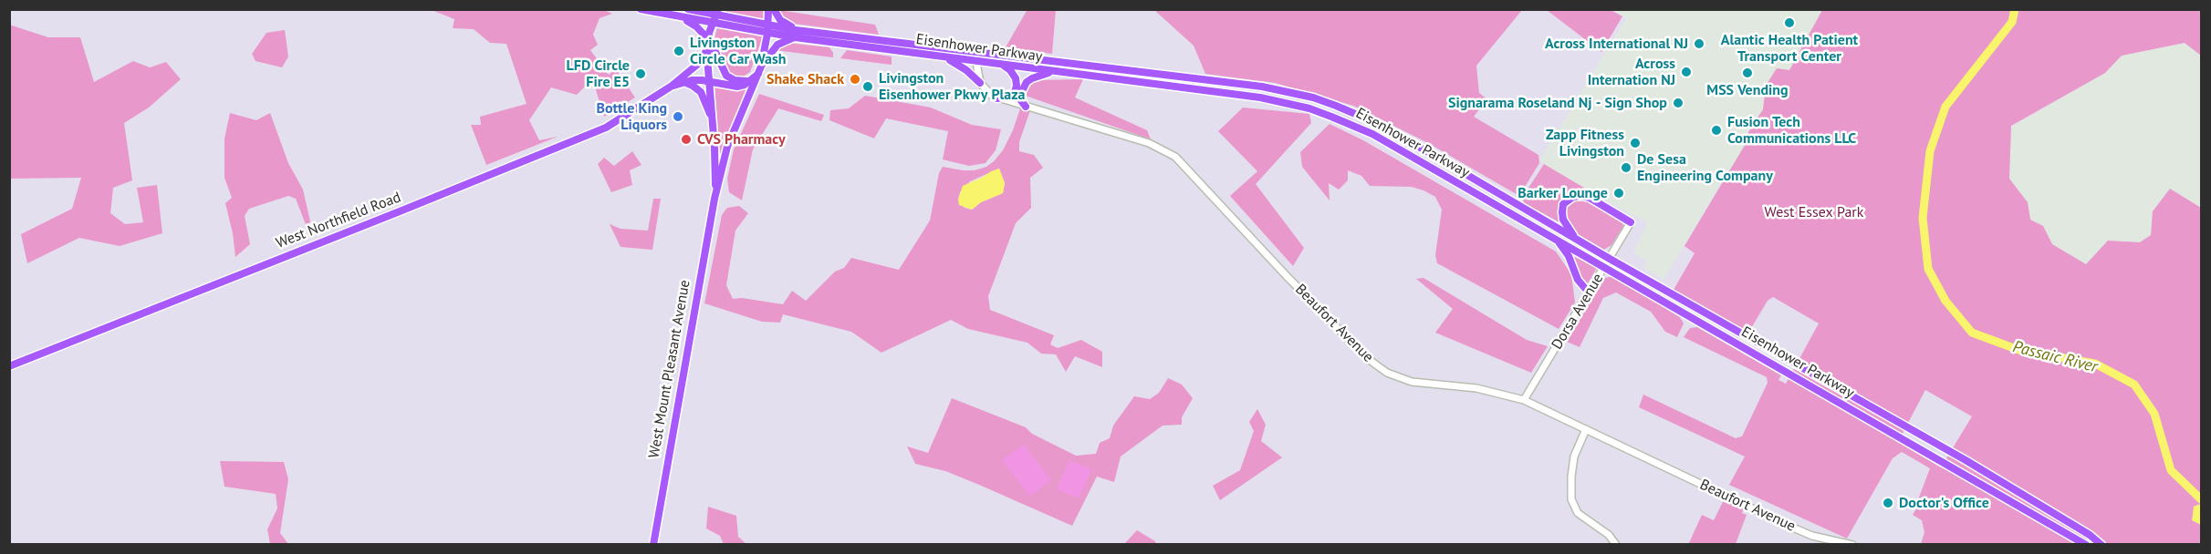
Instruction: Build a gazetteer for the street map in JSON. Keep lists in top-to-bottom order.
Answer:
{
  "streets": {
    "main road": ["Eisenhower Parkway", "West Northfield Road", "West Mount Pleasant Avenue"],
    "street": ["Dorsa Avenue", "Beaufort Avenue"]
  },
  "crossings": [
    ["Eisenhower Parkway", "Dorsa Avenue"],
    ["Eisenhower Parkway", "West Mount Pleasant Avenue"],
    ["Dorsa Avenue", "Beaufort Avenue"]
  ],
  "water": ["Passaic River"],
  "parks": ["West Essex Park"],
  "places": [
    "Alantic Health Patient Transport Center",
    "Across International NJ",
    "Livingston Circle Car Wash",
    "Across Internation NJ",
    "MSS Vending",
    "LFD Circle Fire E5",
    "Shake Shack",
    "Livingston Eisenhower Pkwy Plaza",
    "Signarama Roseland Nj - Sign Shop",
    "Bottle King Liquors",
    "Fusion Tech Communications LLC",
    "CVS Pharmacy",
    "Zapp Fitness Livingston",
    "De Sesa Engineering Company",
    "Barker Lounge",
    "Doctor's Office"
  ]
}
